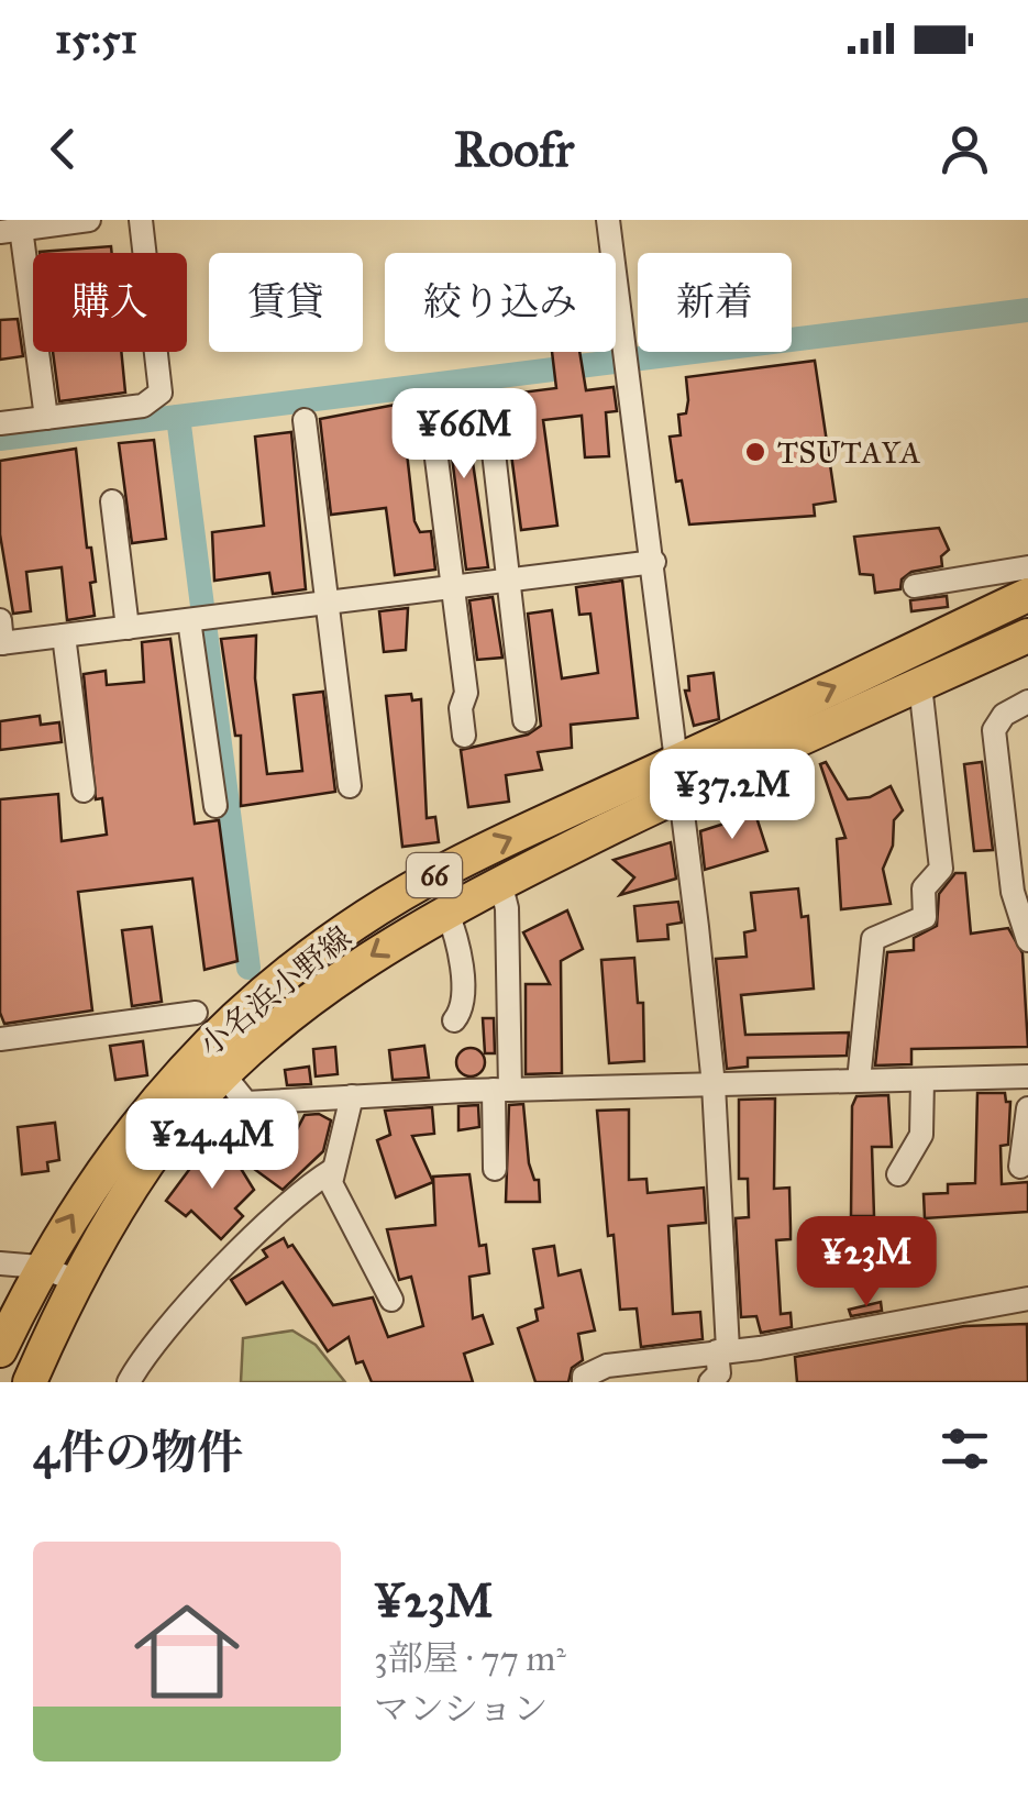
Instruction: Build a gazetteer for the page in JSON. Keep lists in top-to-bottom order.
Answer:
{
  "streets": {
    "main road": ["66", "小名浜小野線"]
  },
  "places": ["TSUTAYA"],
  "page": {
    "status": "15:51",
    "header": "Roofr",
    "chip": [
      "購入",
      "賃貸",
      "絞り込み",
      "新着"
    ],
    "price": [
      "¥66M",
      "¥37.2M",
      "¥24.4M",
      "¥23M"
    ],
    "heading": "4件の物件",
    "list": [
      {
        "name": "¥23M",
        "note": "3部屋 · 77 m² · マンション"
      }
    ]
  }
}
